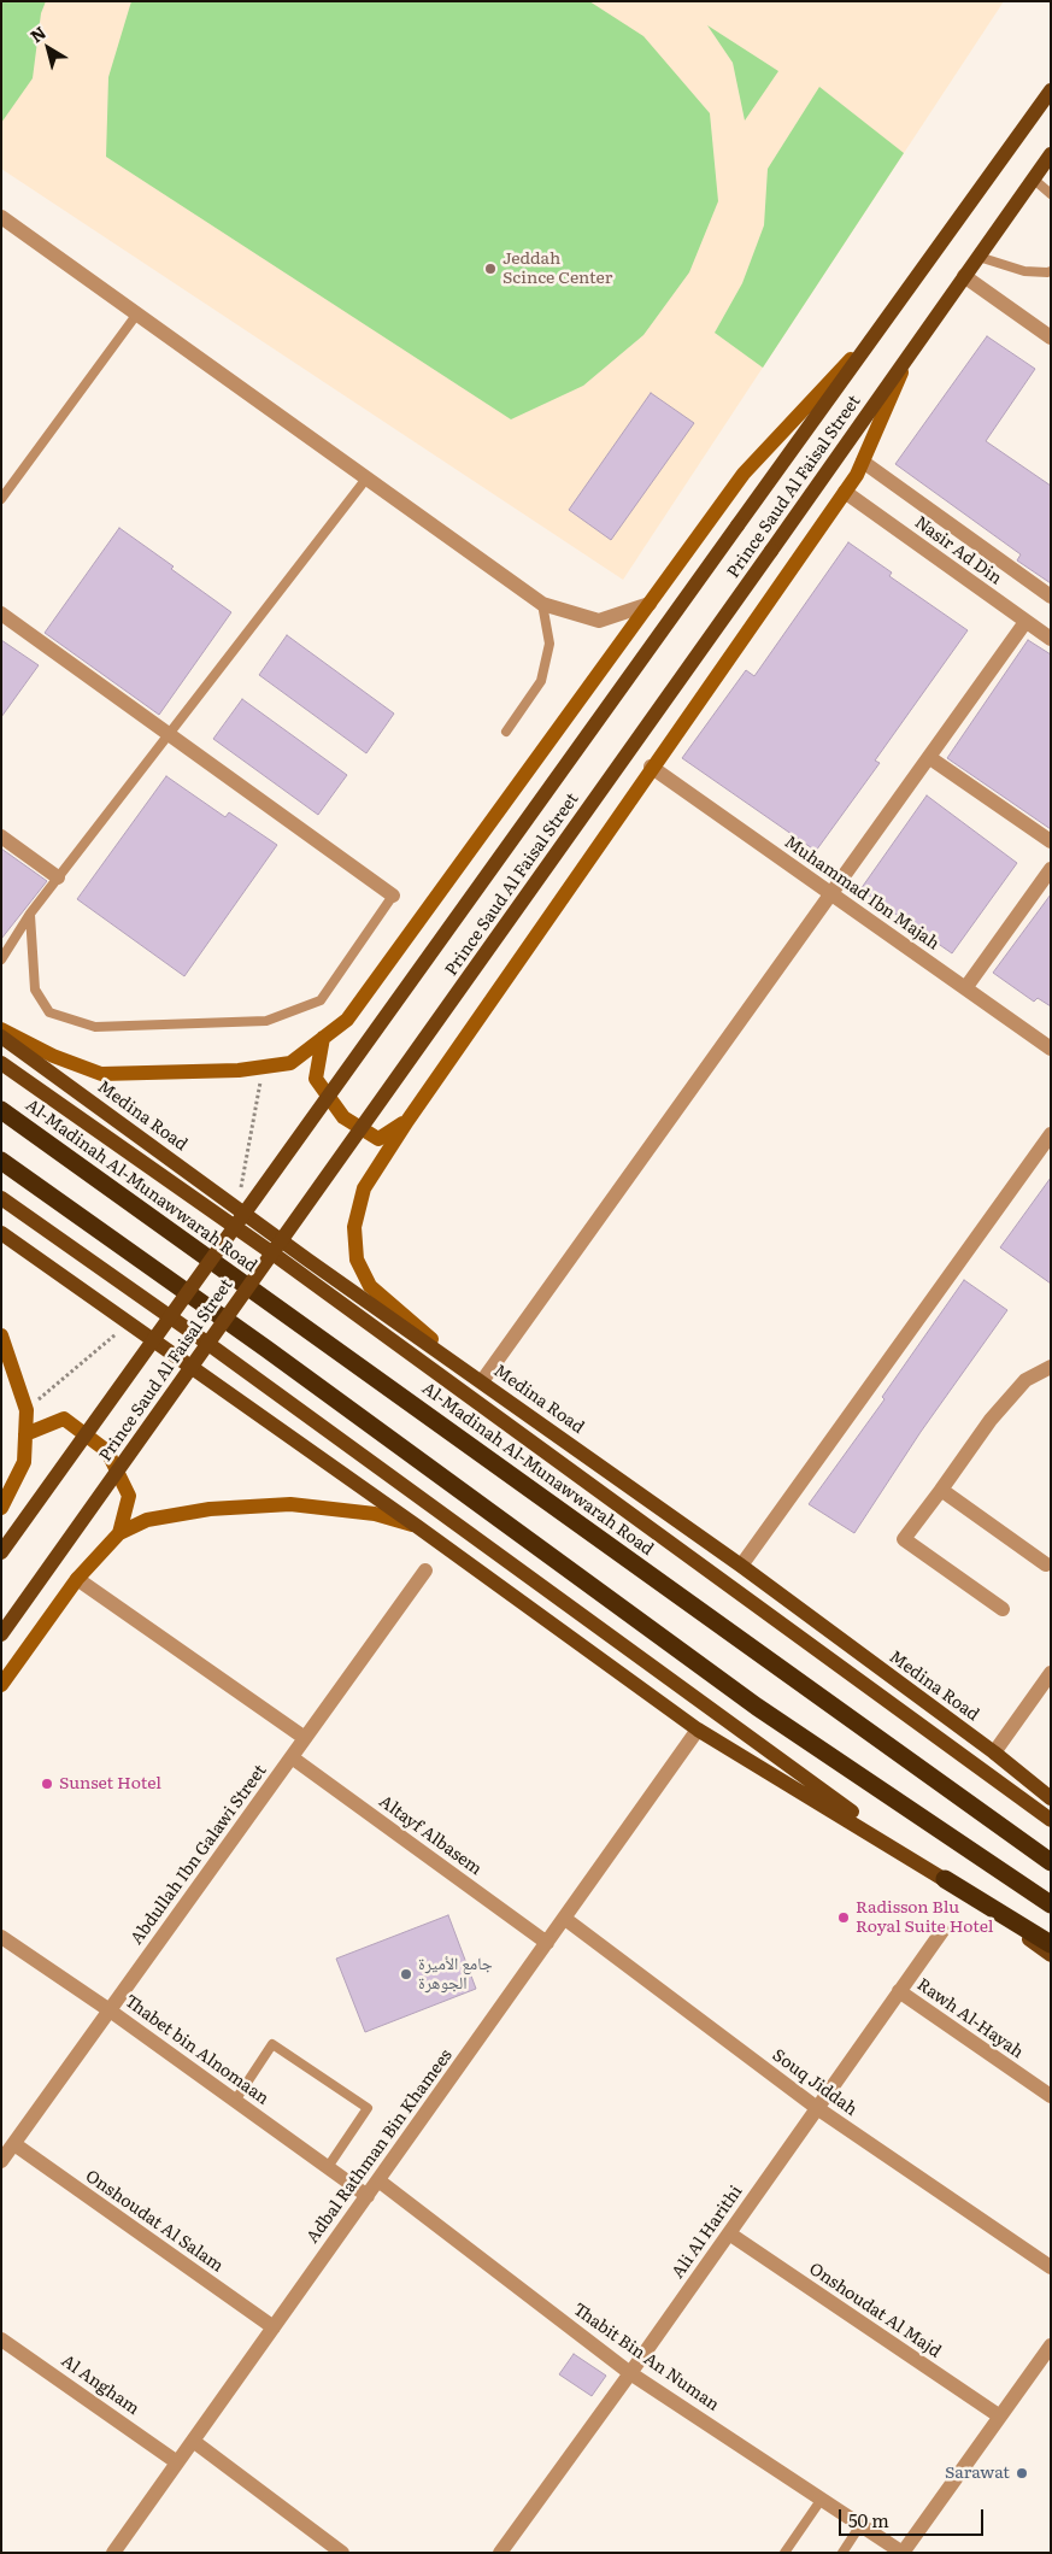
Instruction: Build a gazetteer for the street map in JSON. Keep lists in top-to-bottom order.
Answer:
{
  "streets": {
    "highway": ["Al-Madinah Al-Munawwarah Road"],
    "main road": ["Prince Saud Al Faisal Street", "Medina Road"],
    "street": [
      "Nasir Ad Din",
      "Muhammad Ibn Majah",
      "Altayf Albasem",
      "Abdullah Ibn Galawi Street",
      "Rawh Al-Hayah",
      "Thabet bin Alnomaan",
      "Souq Jiddah",
      "Adbal Rathman Bin Khamees",
      "Onshoudat Al Salam",
      "Ali Al Harithi",
      "Onshoudat Al Majd",
      "Thabit Bin An Numan",
      "Al Angham"
    ]
  },
  "crossings": [
    ["Altayf Albasem", "Abdullah Ibn Galawi Street"],
    ["Altayf Albasem", "Adbal Rathman Bin Khamees"],
    ["Abdullah Ibn Galawi Street", "Thabet bin Alnomaan"],
    ["Abdullah Ibn Galawi Street", "Onshoudat Al Salam"],
    ["Rawh Al-Hayah", "Ali Al Harithi"],
    ["Thabet bin Alnomaan", "Adbal Rathman Bin Khamees"],
    ["Souq Jiddah", "Adbal Rathman Bin Khamees"],
    ["Souq Jiddah", "Ali Al Harithi"],
    ["Adbal Rathman Bin Khamees", "Onshoudat Al Salam"],
    ["Adbal Rathman Bin Khamees", "Thabit Bin An Numan"],
    ["Adbal Rathman Bin Khamees", "Al Angham"],
    ["Ali Al Harithi", "Onshoudat Al Majd"],
    ["Ali Al Harithi", "Thabit Bin An Numan"]
  ],
  "places": [
    "Jeddah Scince Center",
    "Sunset Hotel",
    "Radisson Blu Royal Suite Hotel",
    "جامع الأميرة الجوهرة",
    "Sarawat"
  ],
  "scale_bar": "50 m",
  "north": "top left"
}
